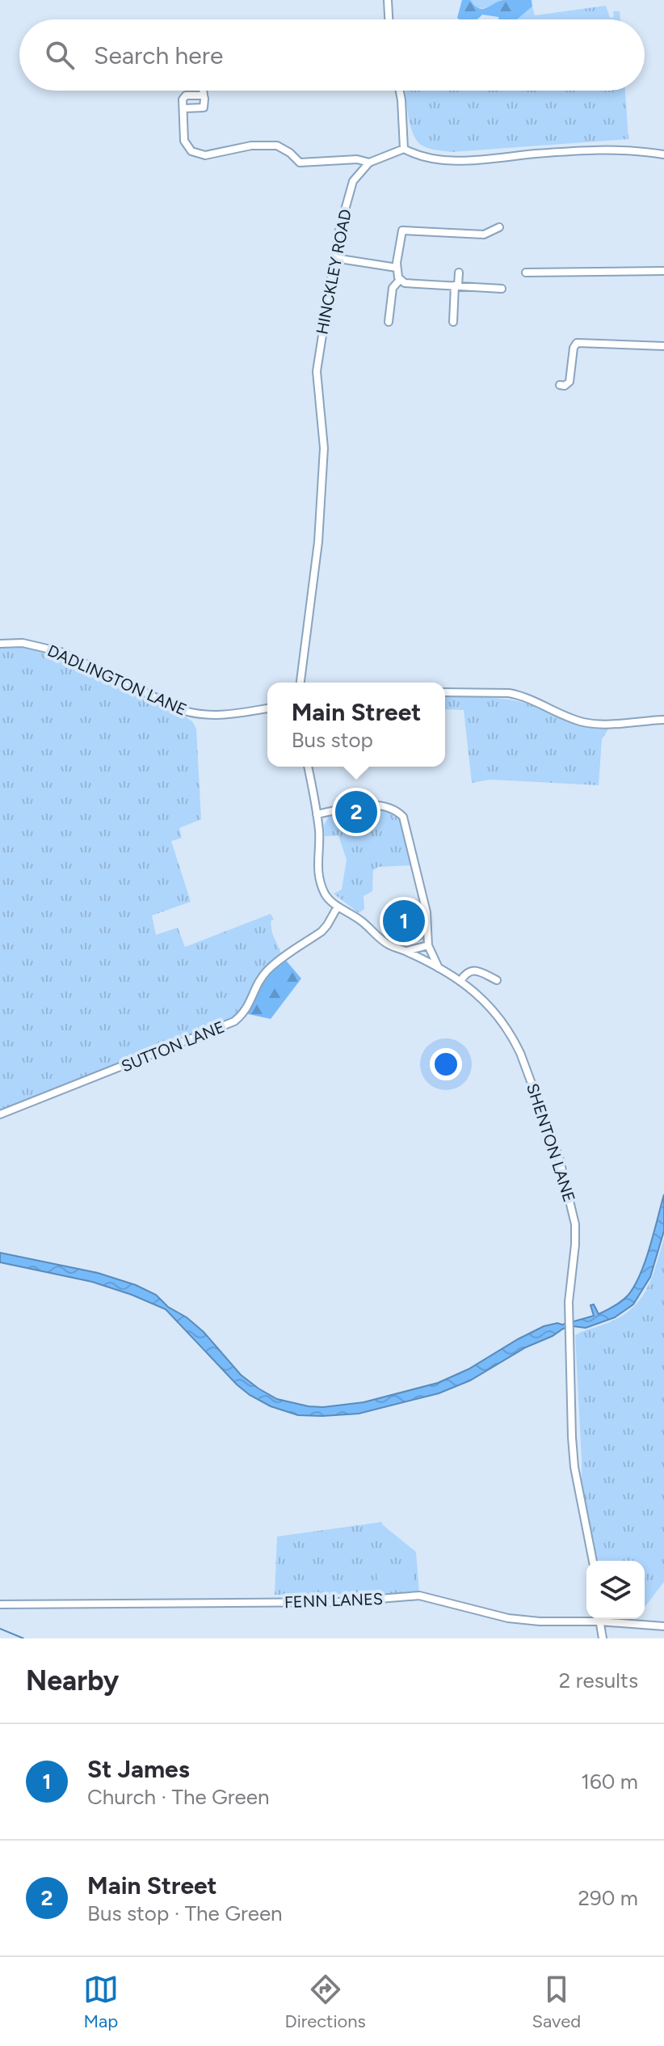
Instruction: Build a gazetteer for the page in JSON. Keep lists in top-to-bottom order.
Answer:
{
  "streets": {
    "street": [
      "HINCKLEY ROAD",
      "DADLINGTON LANE",
      "SUTTON LANE",
      "SHENTON LANE",
      "FENN LANES"
    ]
  },
  "crossings": [
    ["SUTTON LANE", "SHENTON LANE"]
  ],
  "page": {
    "search": "Search here",
    "popup": ["Main Street", "Bus stop"],
    "pins": ["2", "1"],
    "heading": ["Nearby", "2 results"],
    "list": [
      {
        "mark": "1",
        "name": "St James",
        "note": "Church · The Green",
        "value": "160 m"
      },
      {
        "mark": "2",
        "name": "Main Street",
        "note": "Bus stop · The Green",
        "value": "290 m"
      }
    ],
    "nav": ["Map", "Directions", "Saved"]
  }
}
